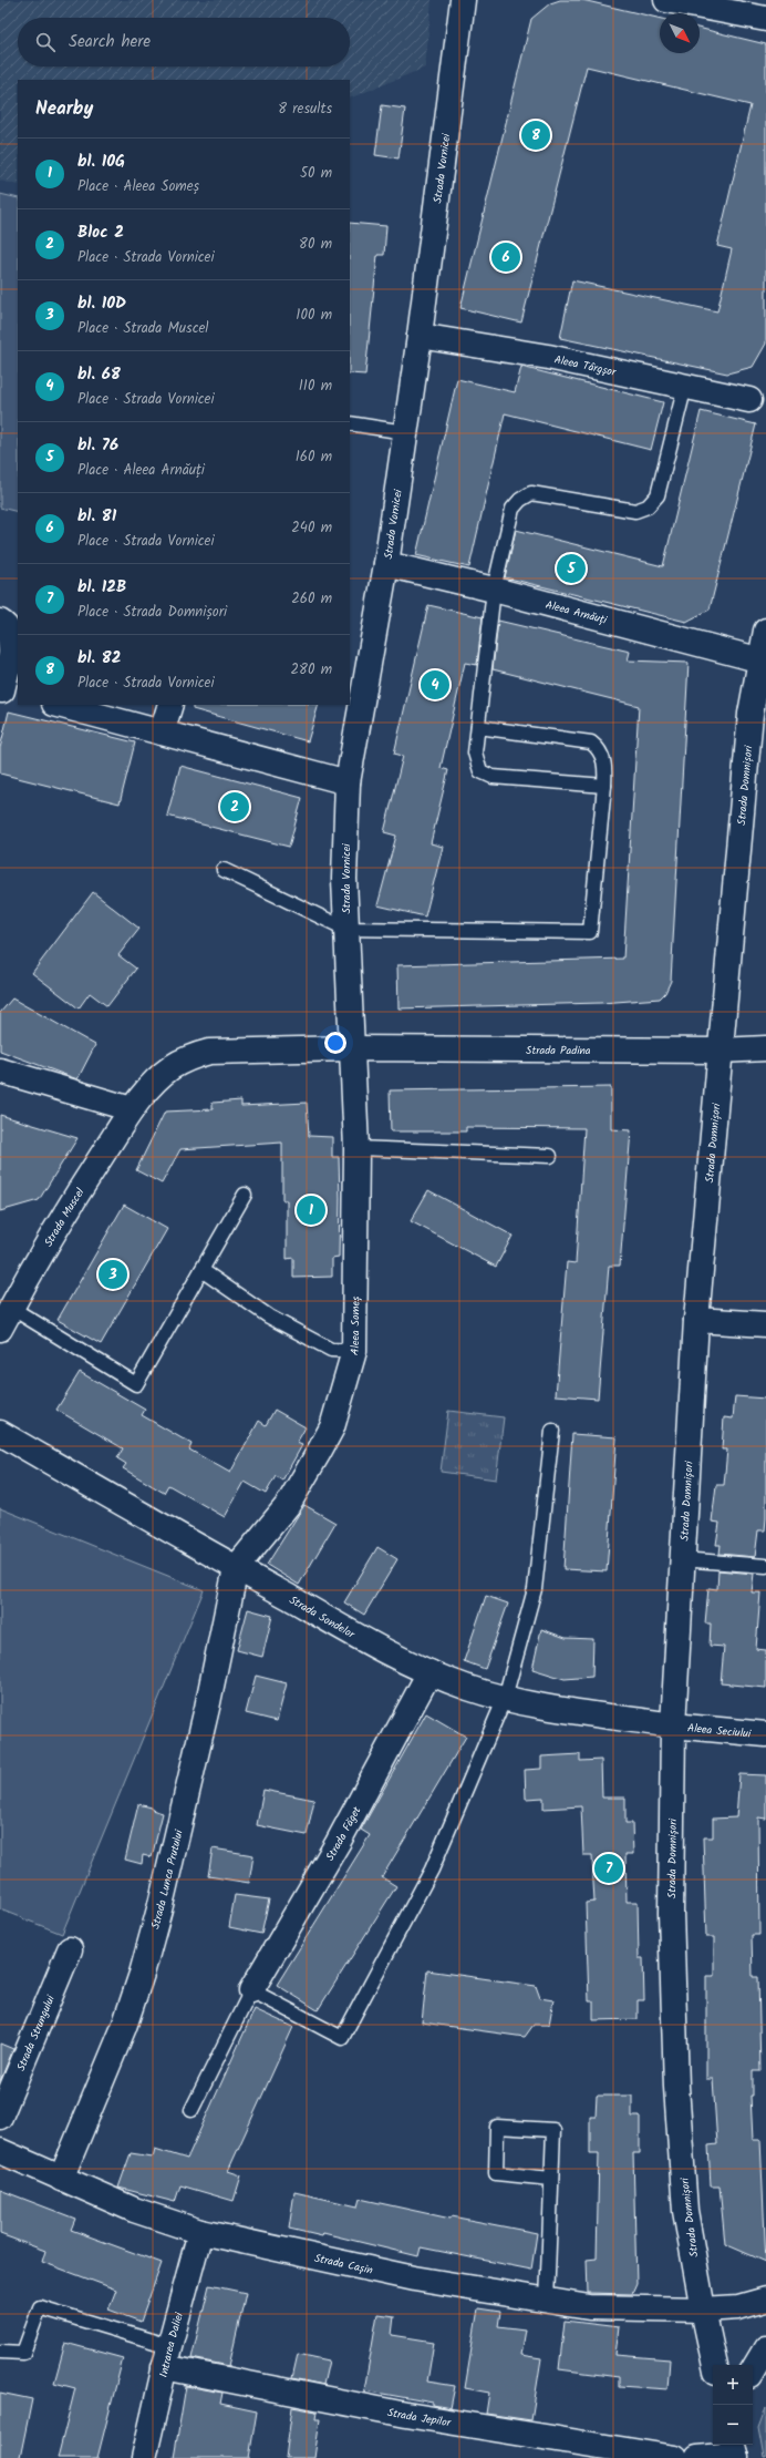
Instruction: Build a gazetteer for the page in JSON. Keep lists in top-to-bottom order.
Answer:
{
  "streets": {
    "street": [
      "Strada Vornicei",
      "Aleea Târgșor",
      "Aleea Arnăuți",
      "Strada Domnișori",
      "Strada Padina",
      "Strada Muscel",
      "Aleea Someș",
      "Strada Sondelor",
      "Aleea Seciului",
      "Strada Făget",
      "Strada Lunca Prutului",
      "Strada Strungului",
      "Strada Cașin",
      "Intrarea Daliei",
      "Strada Jepilor"
    ]
  },
  "crossings": [
    ["Strada Vornicei", "Aleea Târgșor"],
    ["Strada Vornicei", "Aleea Arnăuți"],
    ["Strada Vornicei", "Strada Padina"],
    ["Strada Vornicei", "Strada Muscel"],
    ["Strada Vornicei", "Aleea Someș"],
    ["Aleea Arnăuți", "Strada Domnișori"],
    ["Strada Domnișori", "Strada Padina"],
    ["Strada Domnișori", "Strada Sondelor"],
    ["Strada Domnișori", "Aleea Seciului"],
    ["Strada Domnișori", "Strada Cașin"],
    ["Strada Padina", "Strada Muscel"],
    ["Strada Padina", "Aleea Someș"],
    ["Strada Muscel", "Aleea Someș"],
    ["Aleea Someș", "Strada Sondelor"],
    ["Aleea Someș", "Strada Lunca Prutului"],
    ["Strada Sondelor", "Aleea Seciului"],
    ["Strada Sondelor", "Strada Făget"],
    ["Strada Sondelor", "Strada Lunca Prutului"],
    ["Strada Lunca Prutului", "Strada Cașin"],
    ["Strada Cașin", "Intrarea Daliei"],
    ["Intrarea Daliei", "Strada Jepilor"]
  ],
  "north": "bottom right",
  "page": {
    "search": "Search here",
    "heading": ["Nearby", "8 results"],
    "pins": [
      "8",
      "6",
      "5",
      "4",
      "2",
      "1",
      "3",
      "7"
    ],
    "list": [
      {
        "mark": "1",
        "name": "bl. 10G",
        "note": "Place · Aleea Someș",
        "value": "50 m"
      },
      {
        "mark": "2",
        "name": "Bloc 2",
        "note": "Place · Strada Vornicei",
        "value": "80 m"
      },
      {
        "mark": "3",
        "name": "bl. 10D",
        "note": "Place · Strada Muscel",
        "value": "100 m"
      },
      {
        "mark": "4",
        "name": "bl. 68",
        "note": "Place · Strada Vornicei",
        "value": "110 m"
      },
      {
        "mark": "5",
        "name": "bl. 76",
        "note": "Place · Aleea Arnăuți",
        "value": "160 m"
      },
      {
        "mark": "6",
        "name": "bl. 81",
        "note": "Place · Strada Vornicei",
        "value": "240 m"
      },
      {
        "mark": "7",
        "name": "bl. 12B",
        "note": "Place · Strada Domnișori",
        "value": "260 m"
      },
      {
        "mark": "8",
        "name": "bl. 82",
        "note": "Place · Strada Vornicei",
        "value": "280 m"
      }
    ],
    "map_buttons": ["+", "−"]
  }
}
